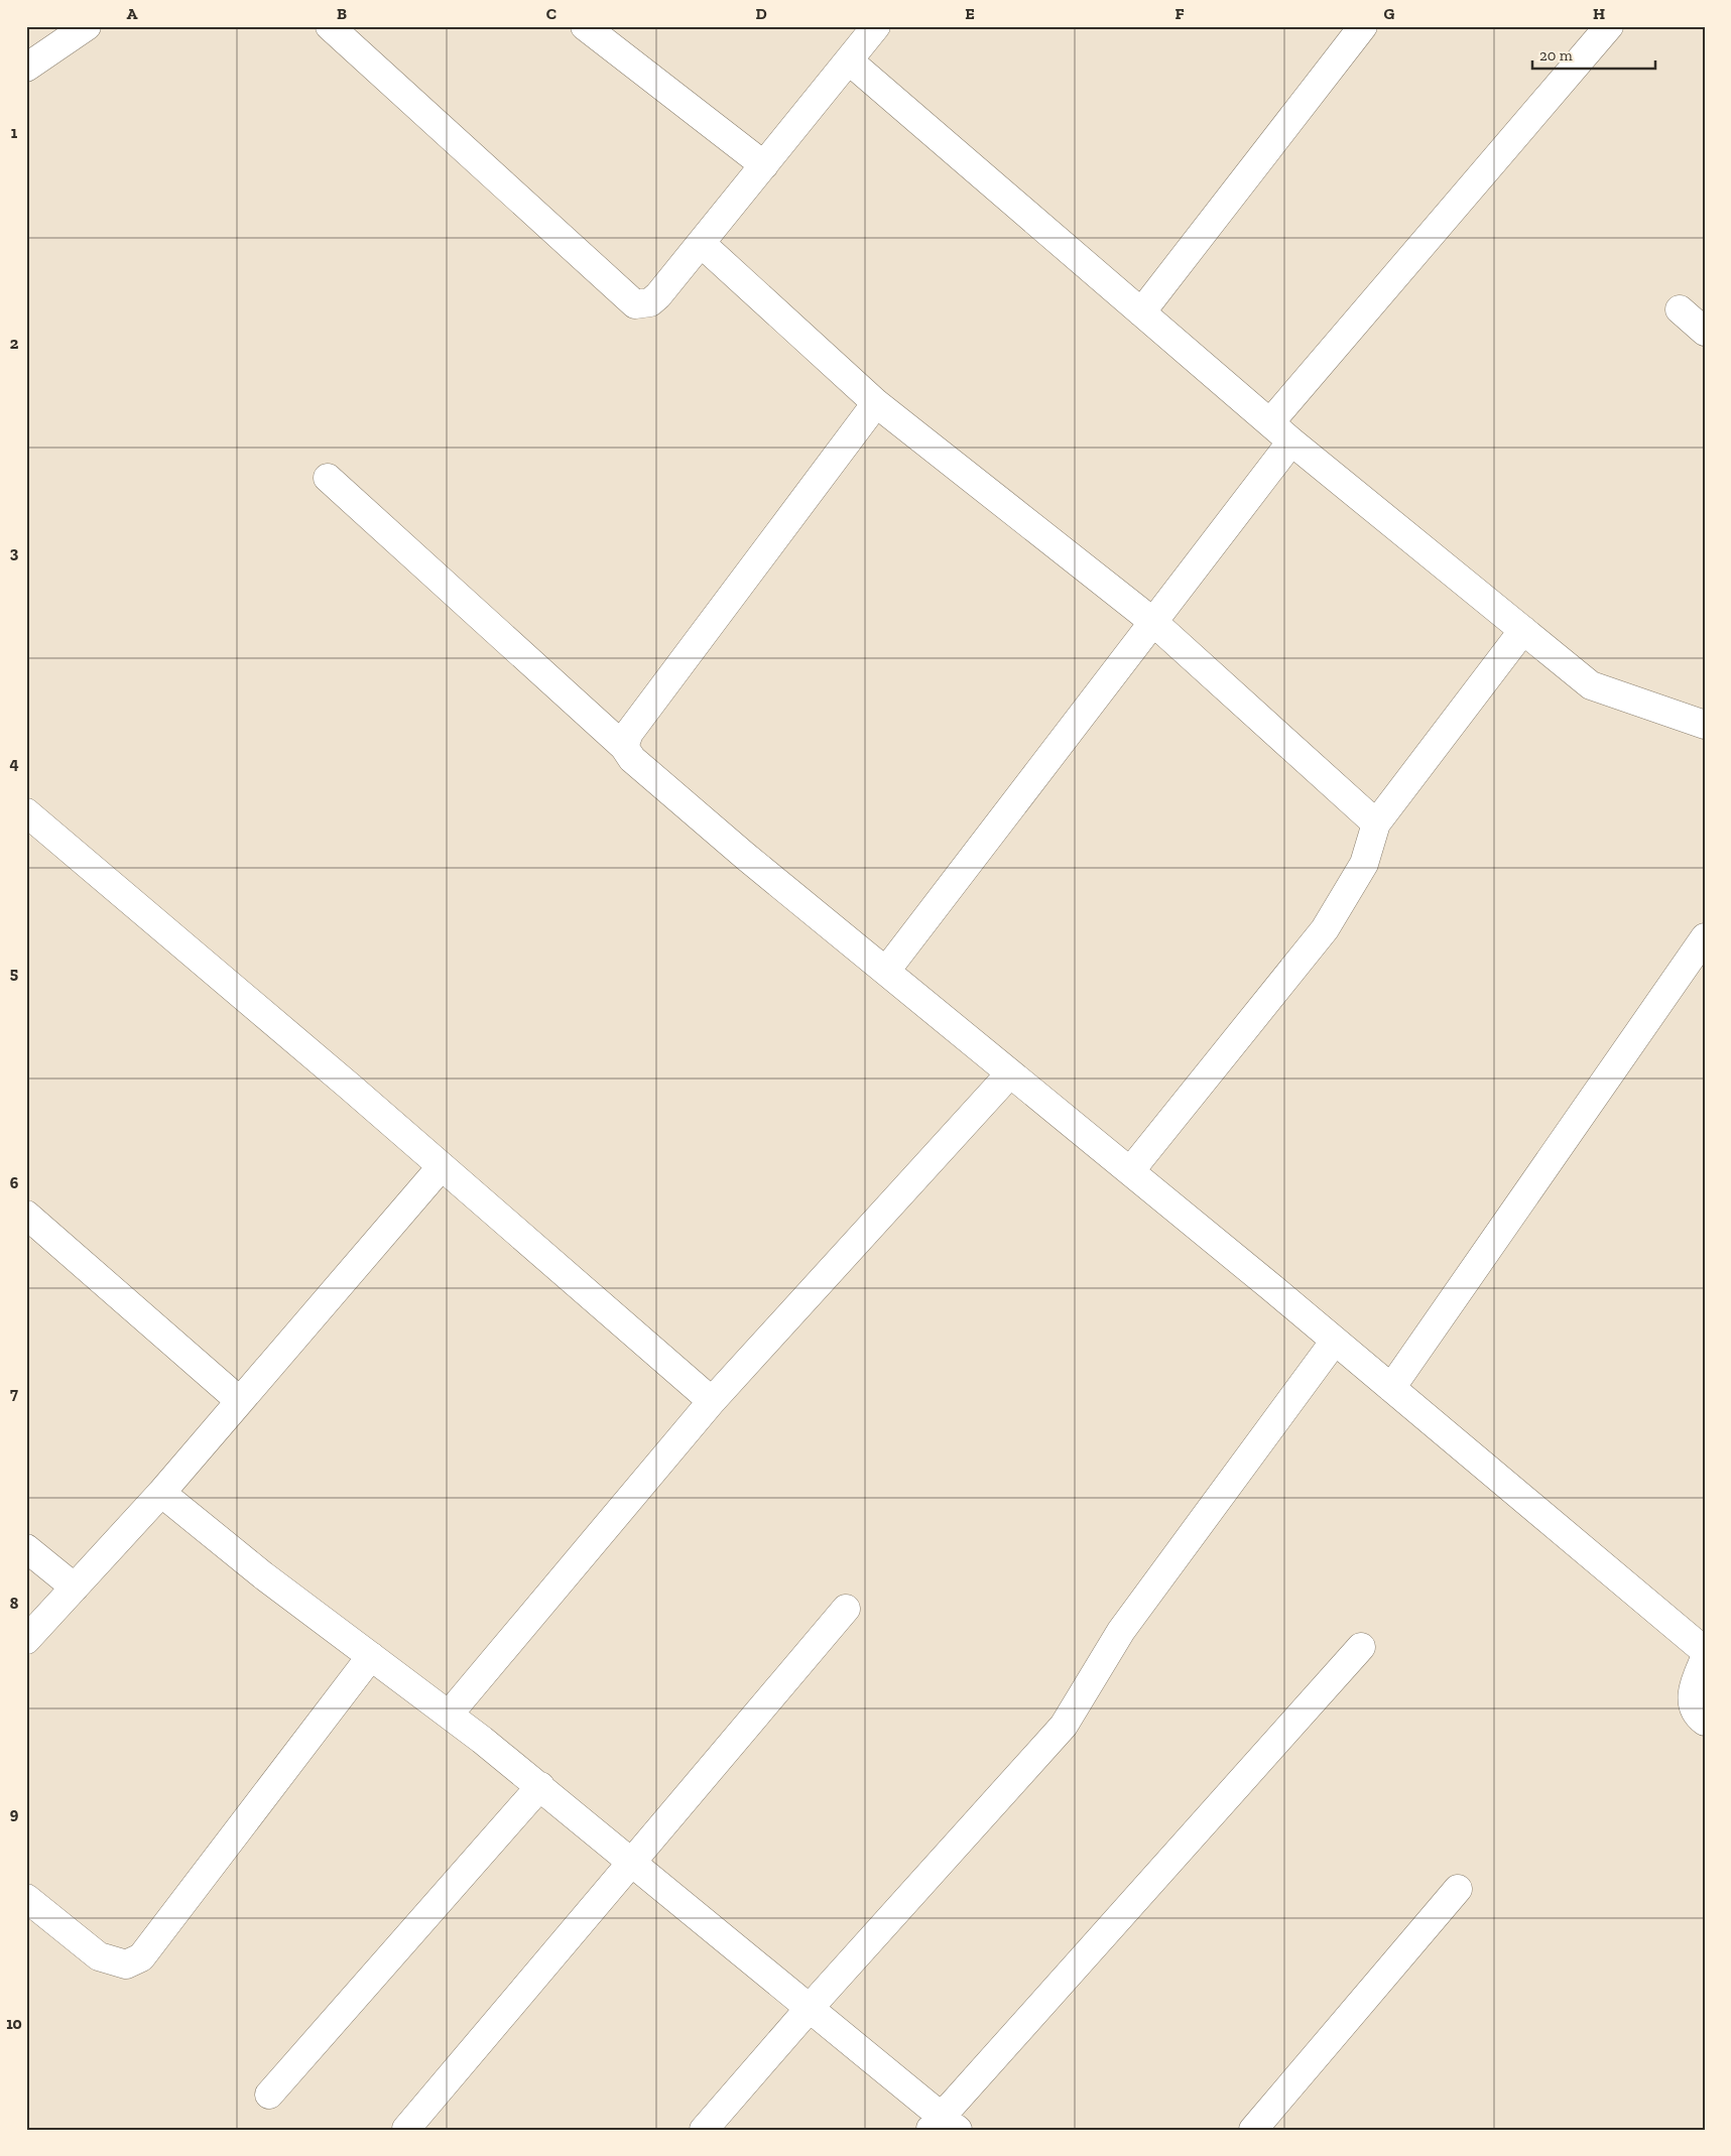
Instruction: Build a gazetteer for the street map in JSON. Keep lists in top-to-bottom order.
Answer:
{
  "scale_bar": "20 m",
  "grid": {
    "columns": [
      "A",
      "B",
      "C",
      "D",
      "E",
      "F",
      "G",
      "H"
    ],
    "rows": [
      "1",
      "2",
      "3",
      "4",
      "5",
      "6",
      "7",
      "8",
      "9",
      "10"
    ]
  }
}
